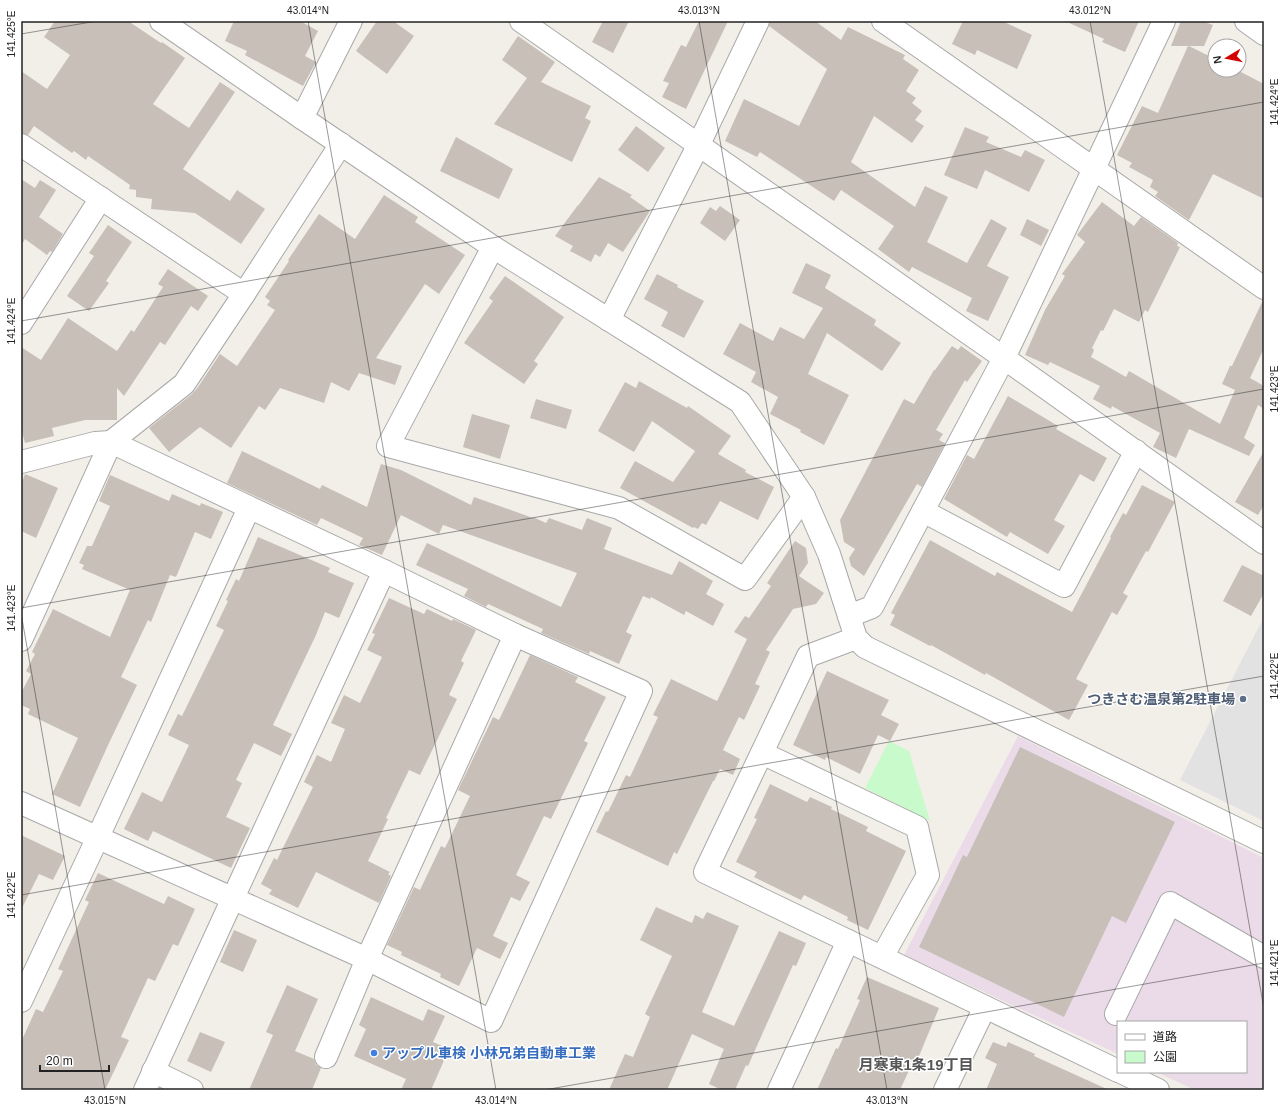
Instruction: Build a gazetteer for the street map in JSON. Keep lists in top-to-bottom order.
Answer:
{
  "districts": ["月寒東1条19丁目"],
  "places": ["つきさむ温泉第2駐車場", "アップル車検 小林兄弟自動車工業"],
  "legend": ["道路", "公園"],
  "scale_bar": "20 m",
  "north": "left",
  "coordinates": [
    "43.014°N",
    "43.013°N",
    "43.012°N",
    "141.425°E",
    "141.424°E",
    "141.423°E",
    "141.422°E",
    "141.421°E",
    "43.015°N"
  ]
}
